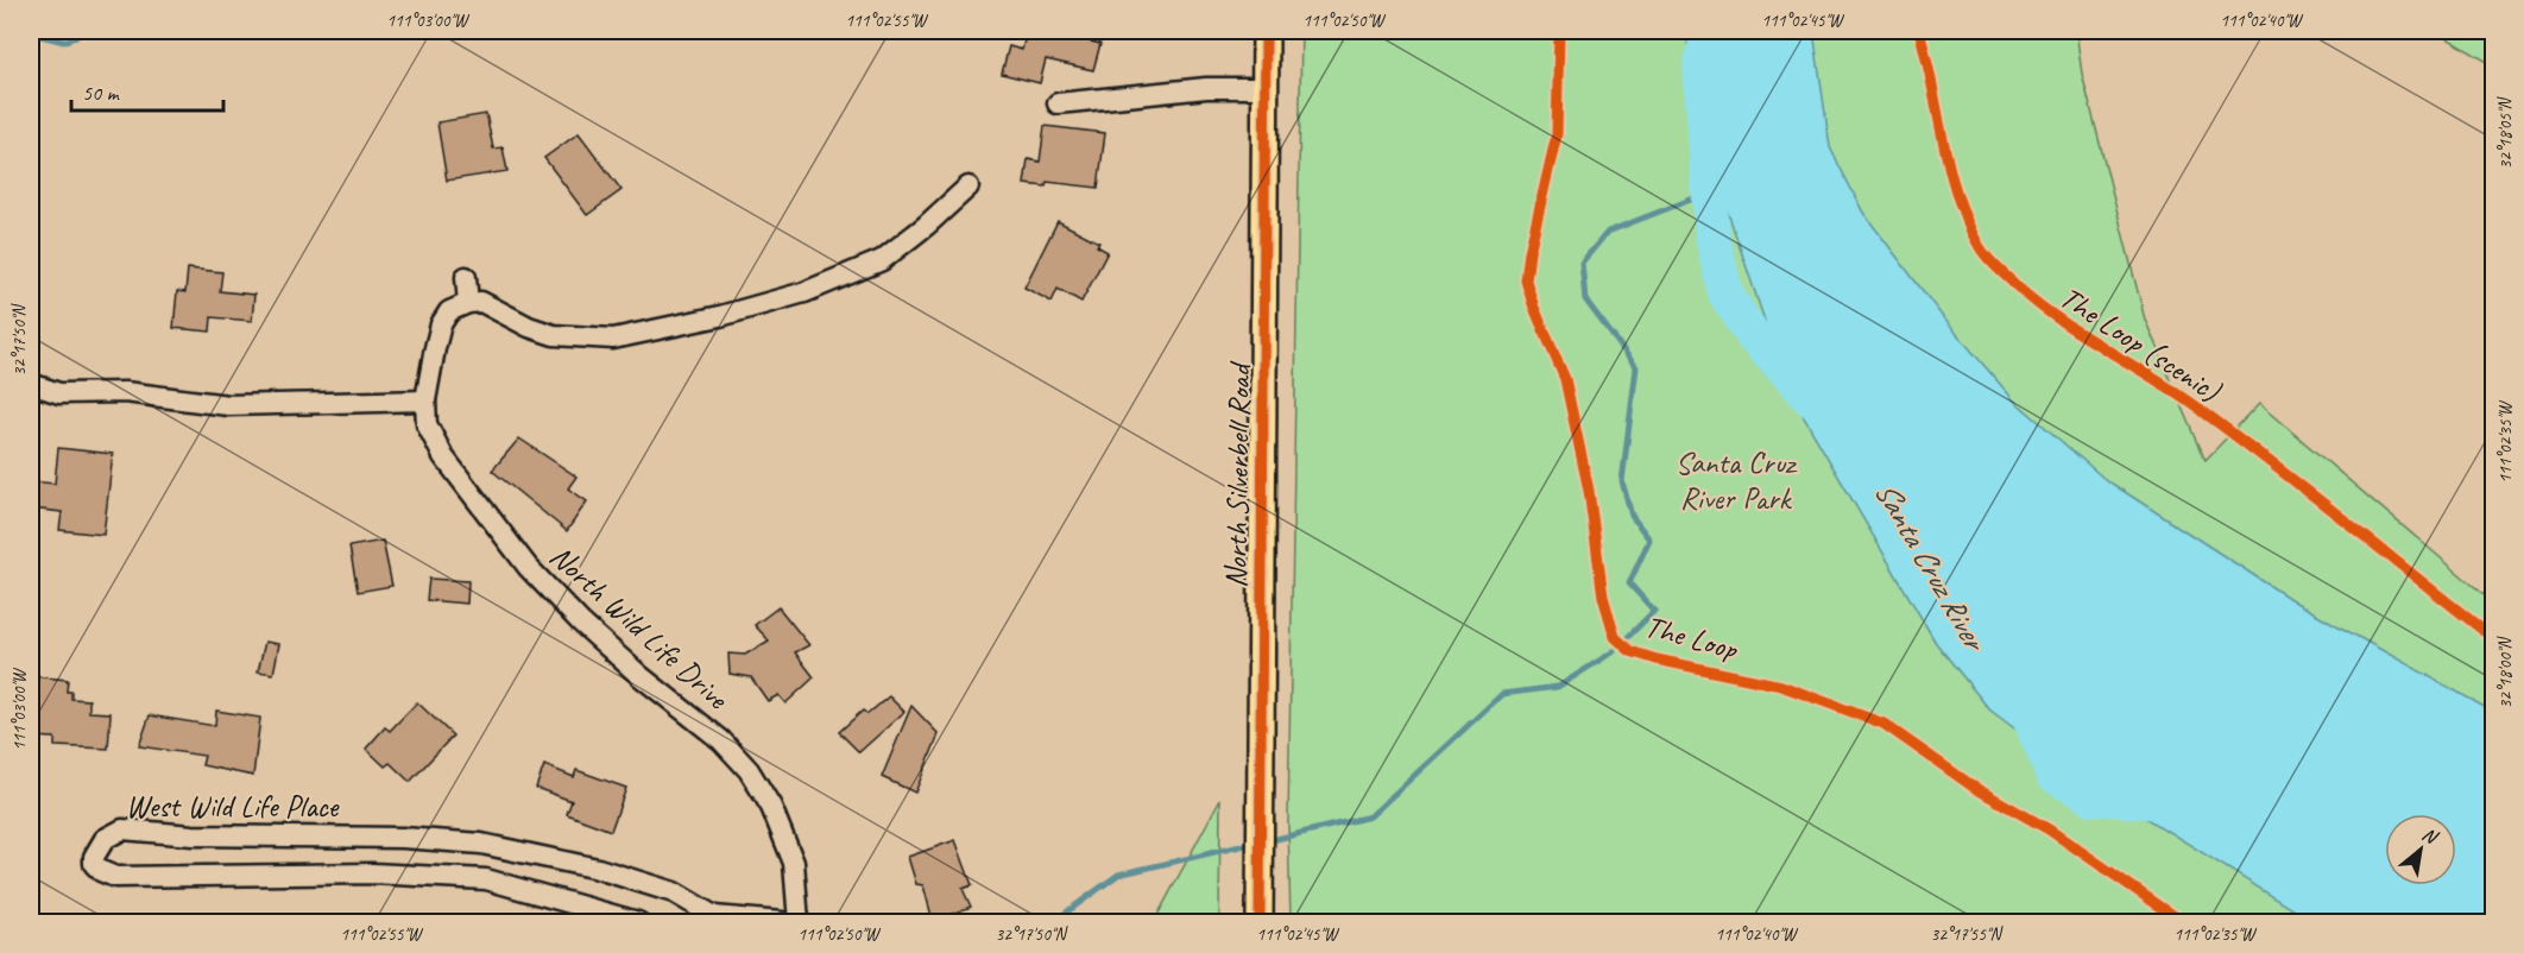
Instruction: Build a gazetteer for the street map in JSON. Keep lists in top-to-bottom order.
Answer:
{
  "streets": {
    "main road": ["North Silverbell Road"],
    "street": ["North Wild Life Drive", "West Wild Life Place"],
    "cycle path": ["The Loop (scenic)", "The Loop"]
  },
  "water": ["Santa Cruz River"],
  "parks": ["Santa Cruz River Park"],
  "scale_bar": "50 m",
  "north": "top right",
  "coordinates": [
    "111°03'00\"W",
    "111°02'55\"W",
    "111°02'50\"W",
    "111°02'45\"W",
    "111°02'40\"W",
    "32°18'05\"N",
    "32°17'50\"N",
    "111°02'35\"W",
    "32°18'00\"N",
    "32°17'55\"N"
  ]
}
